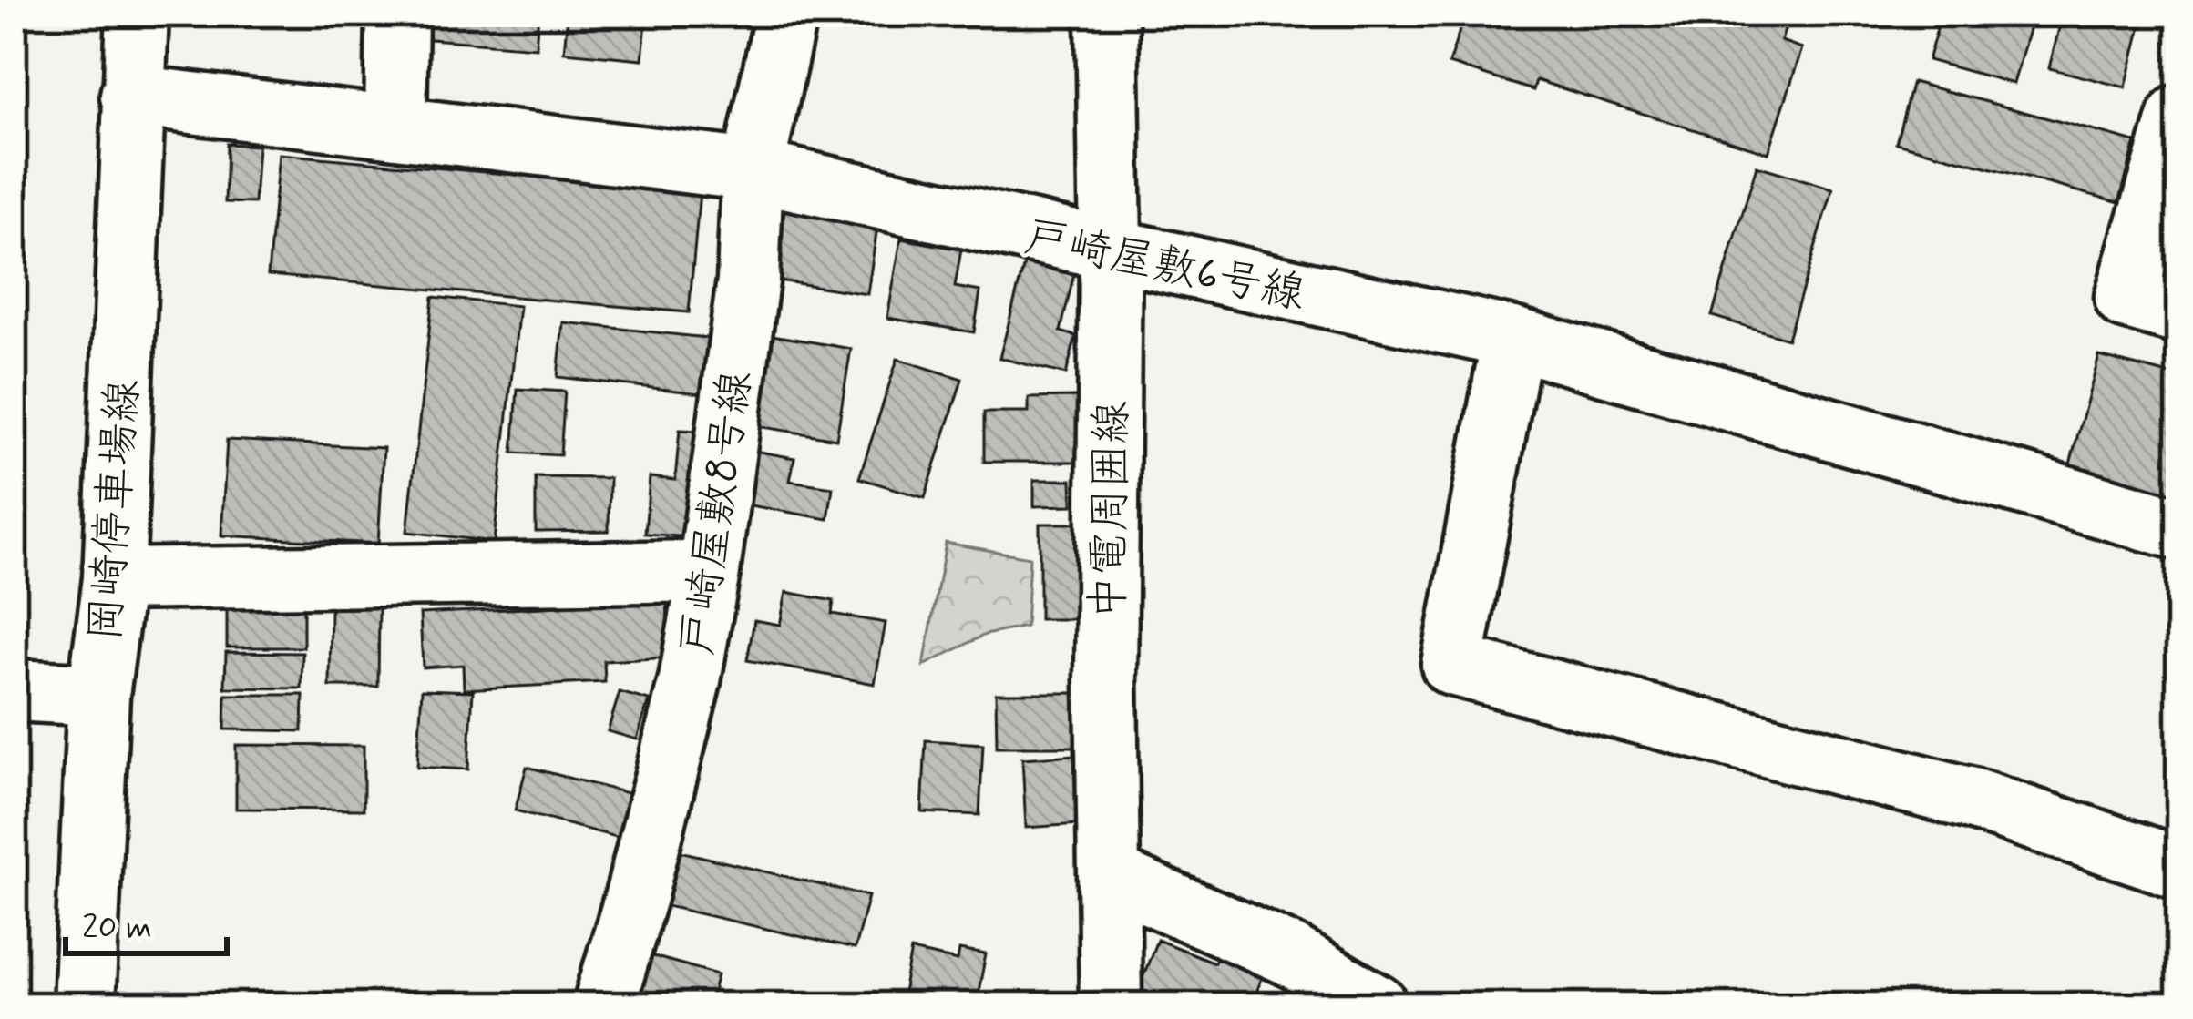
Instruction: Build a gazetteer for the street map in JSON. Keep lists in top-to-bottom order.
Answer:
{
  "streets": {
    "street": [
      "戸崎屋敷6号線",
      "岡崎停車場線",
      "中電周囲線",
      "戸崎屋敷8号線"
    ]
  },
  "crossings": [
    ["戸崎屋敷6号線", "岡崎停車場線"],
    ["戸崎屋敷6号線", "中電周囲線"],
    ["戸崎屋敷6号線", "戸崎屋敷8号線"]
  ],
  "scale_bar": "20 m"
}
